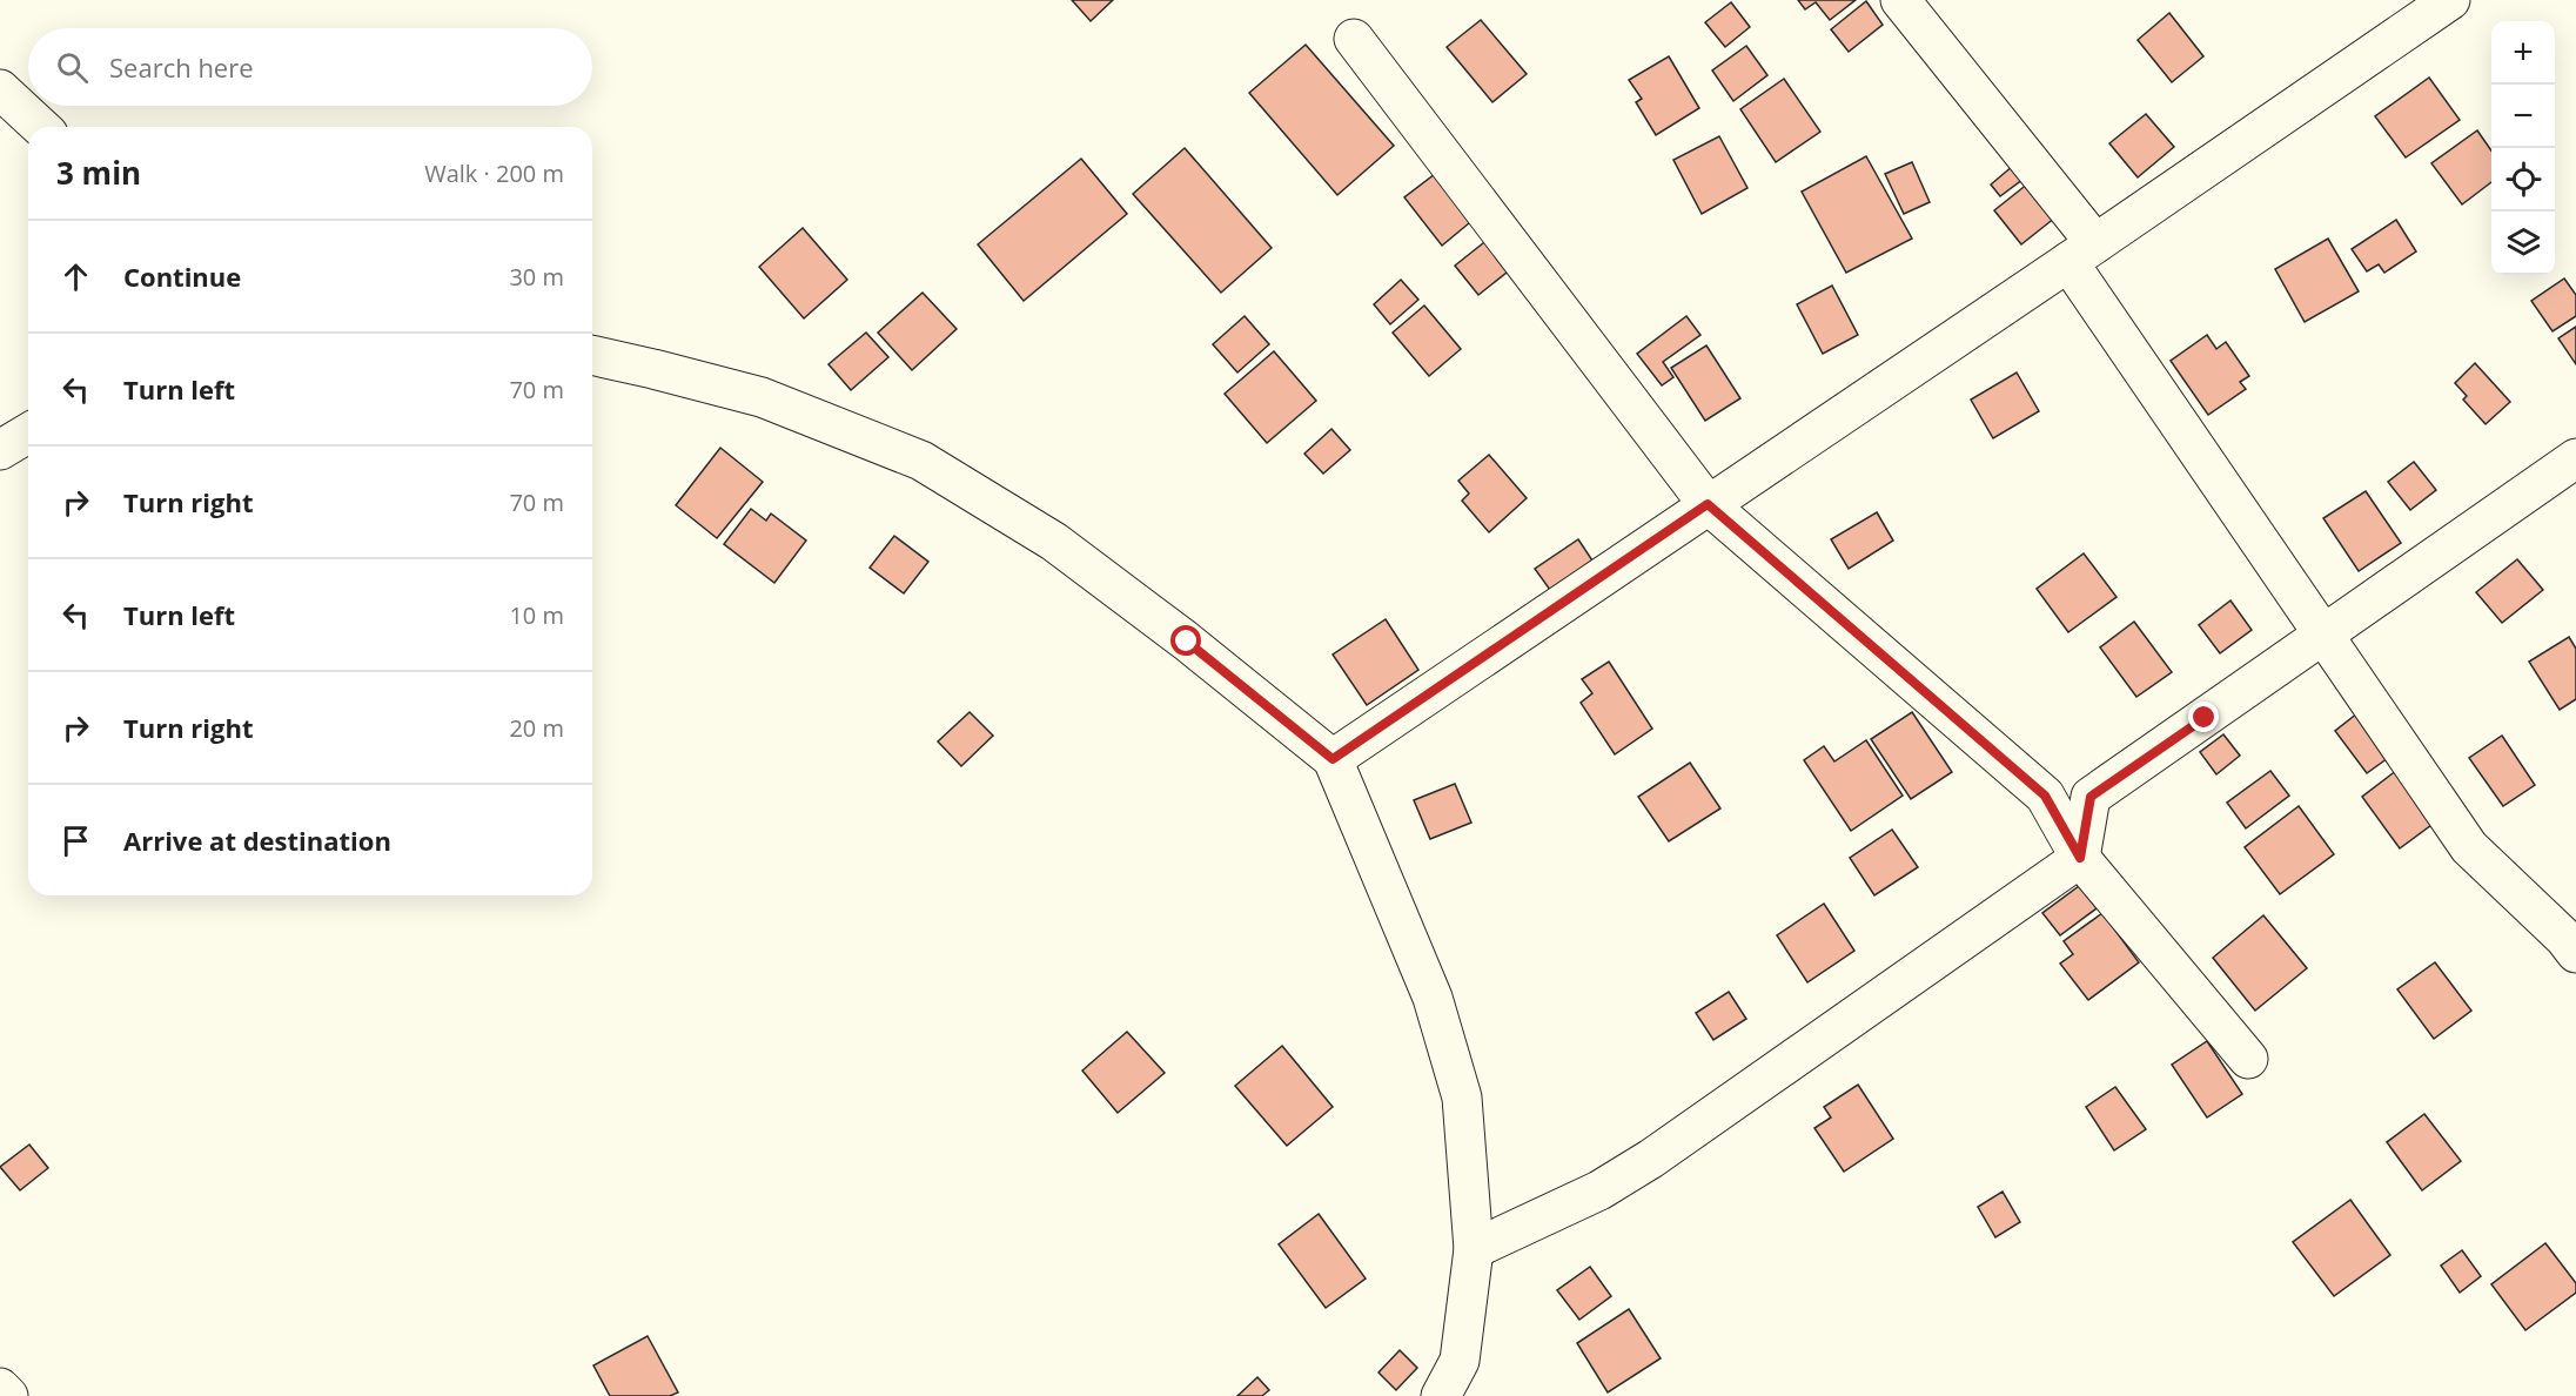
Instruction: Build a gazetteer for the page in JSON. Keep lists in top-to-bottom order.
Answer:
{
  "page": {
    "map_buttons": ["+", "−"],
    "search": "Search here",
    "heading": ["3 min", "Walk · 200 m"],
    "list": [
      ["Continue", "30 m"],
      ["Turn left", "70 m"],
      ["Turn right", "70 m"],
      ["Turn left", "10 m"],
      ["Turn right", "20 m"],
      "Arrive at destination"
    ]
  }
}
